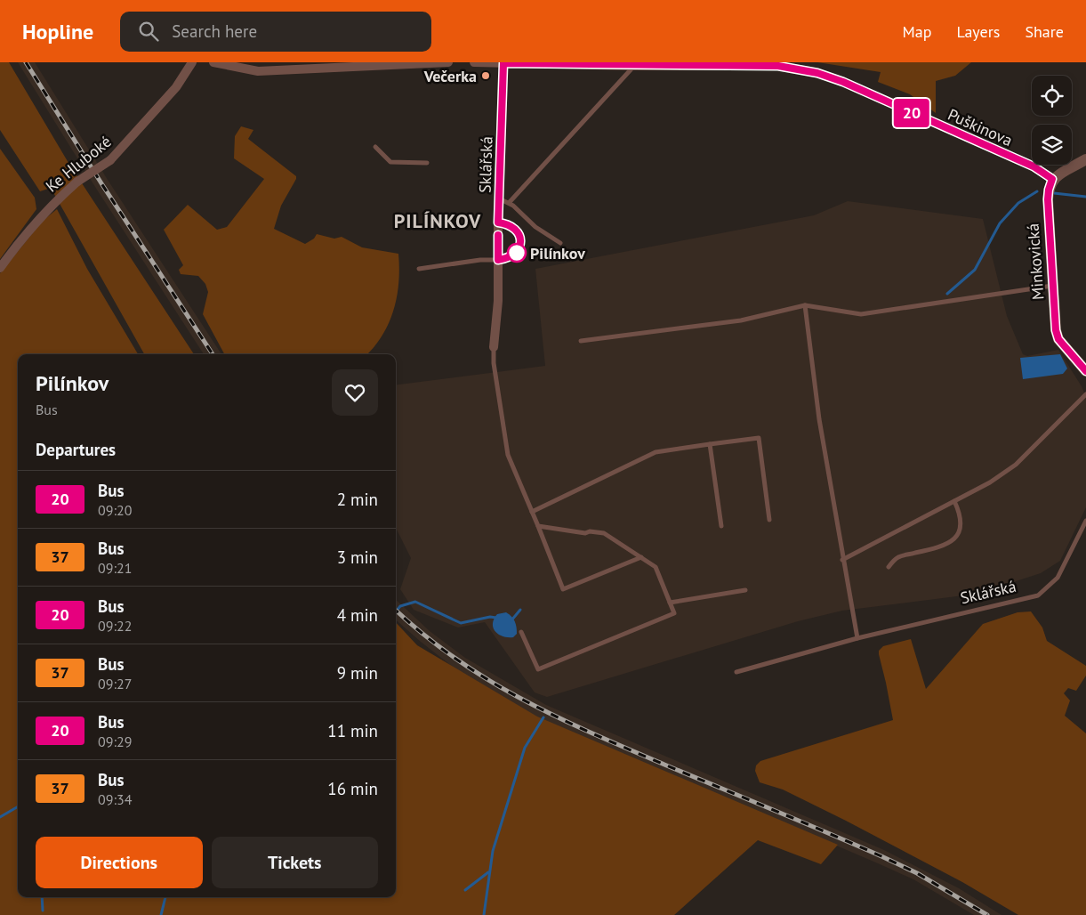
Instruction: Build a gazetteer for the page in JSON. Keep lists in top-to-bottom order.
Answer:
{
  "streets": {
    "street": [
      "Puškinova",
      "Ke Hluboké",
      "Sklářská",
      "Minkovická"
    ]
  },
  "crossings": [
    ["Puškinova", "Sklářská"],
    ["Puškinova", "Minkovická"]
  ],
  "districts": ["PILÍNKOV"],
  "places": ["Večerka", "Pilínkov"],
  "lines": ["bus line 20"],
  "page": {
    "header": "Hopline",
    "search": "Search here",
    "nav": ["Map", "Layers", "Share"],
    "on_map": "20",
    "heading": [
      ["Pilínkov", "Bus"],
      "Departures"
    ],
    "list": [
      {
        "mark": "20",
        "name": "Bus",
        "note": "09:20",
        "value": "2 min"
      },
      {
        "mark": "37",
        "name": "Bus",
        "note": "09:21",
        "value": "3 min"
      },
      {
        "mark": "20",
        "name": "Bus",
        "note": "09:22",
        "value": "4 min"
      },
      {
        "mark": "37",
        "name": "Bus",
        "note": "09:27",
        "value": "9 min"
      },
      {
        "mark": "20",
        "name": "Bus",
        "note": "09:29",
        "value": "11 min"
      },
      {
        "mark": "37",
        "name": "Bus",
        "note": "09:34",
        "value": "16 min"
      }
    ],
    "buttons": ["Directions", "Tickets"]
  }
}
